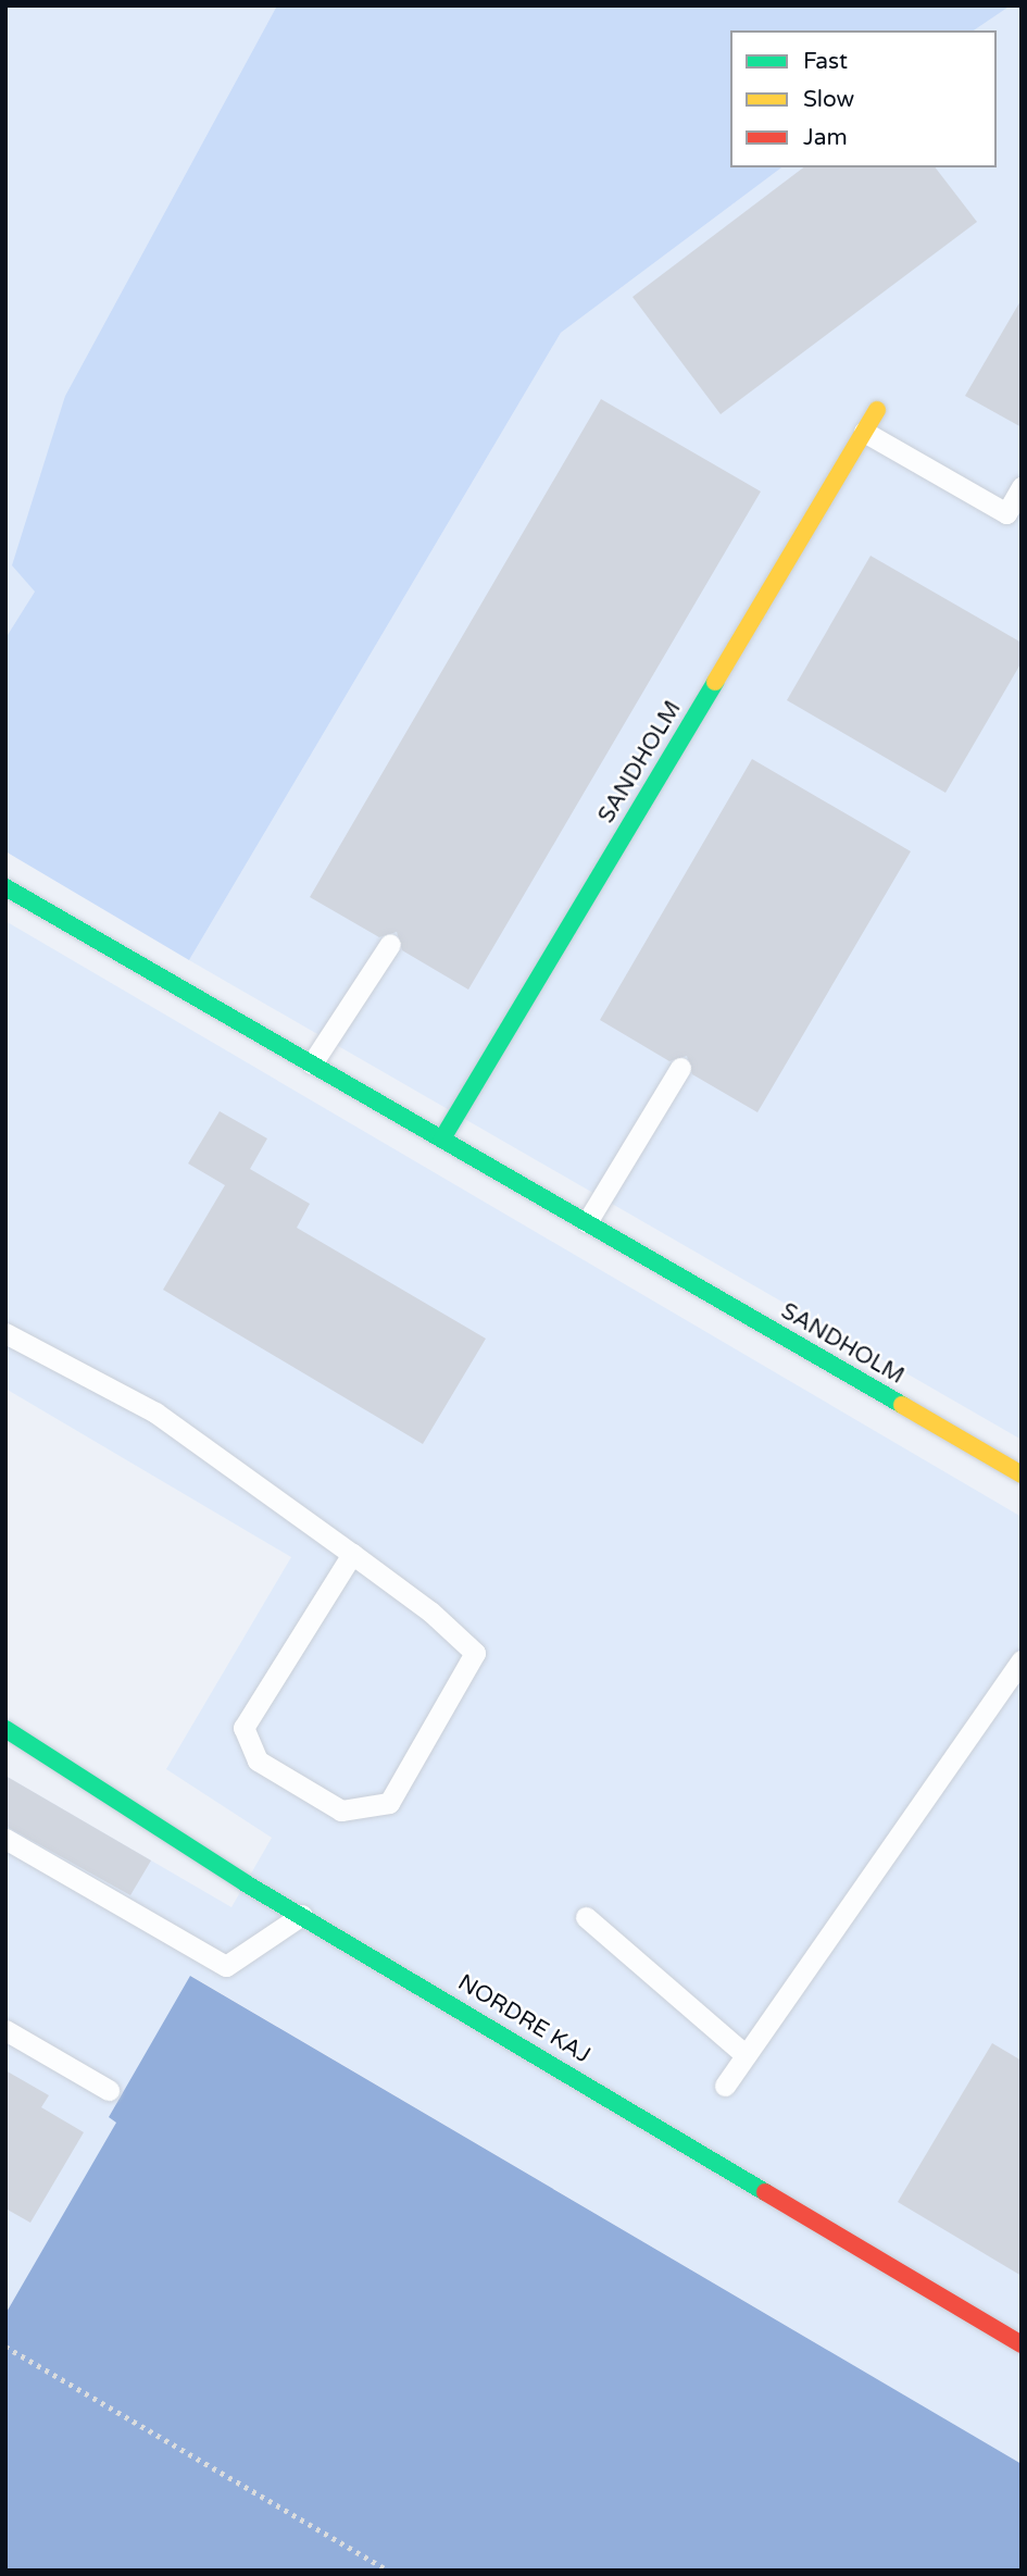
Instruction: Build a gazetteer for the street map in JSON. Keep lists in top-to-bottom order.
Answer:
{
  "streets": {
    "street": ["SANDHOLM", "NORDRE KAJ"]
  },
  "legend": ["Fast", "Slow", "Jam"]
}
